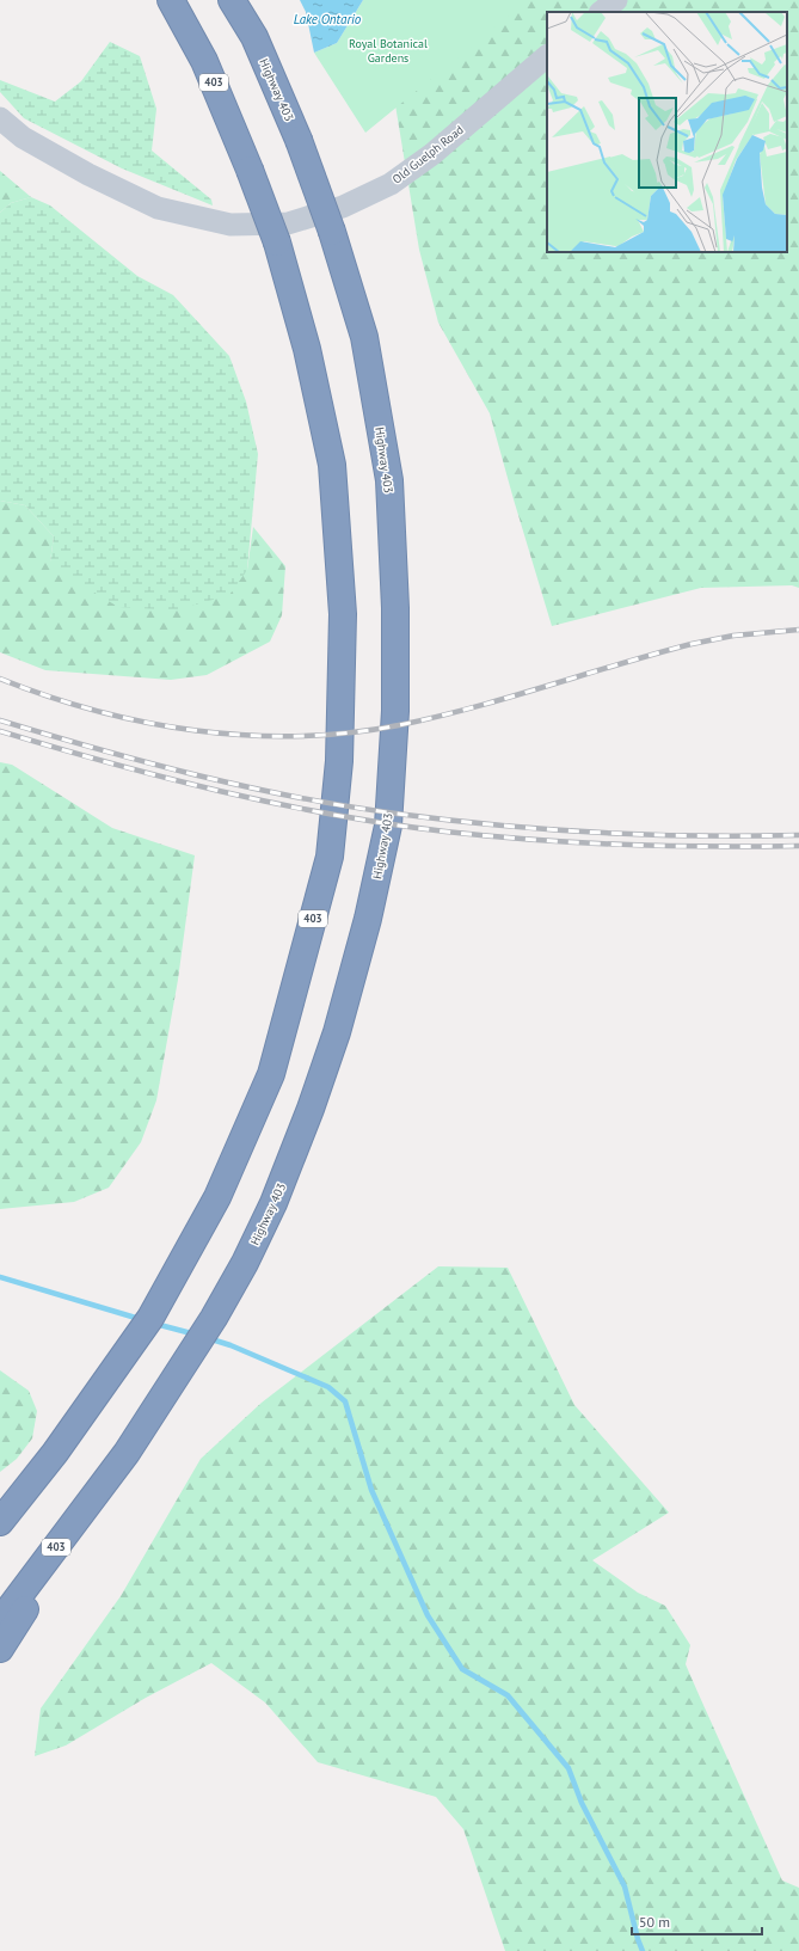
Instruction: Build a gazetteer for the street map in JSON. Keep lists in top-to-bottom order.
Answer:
{
  "streets": {
    "highway": ["403", "Highway 403"],
    "street": ["Old Guelph Road"]
  },
  "water": ["Lake Ontario"],
  "parks": ["Royal Botanical Gardens"],
  "scale_bar": "50 m"
}
